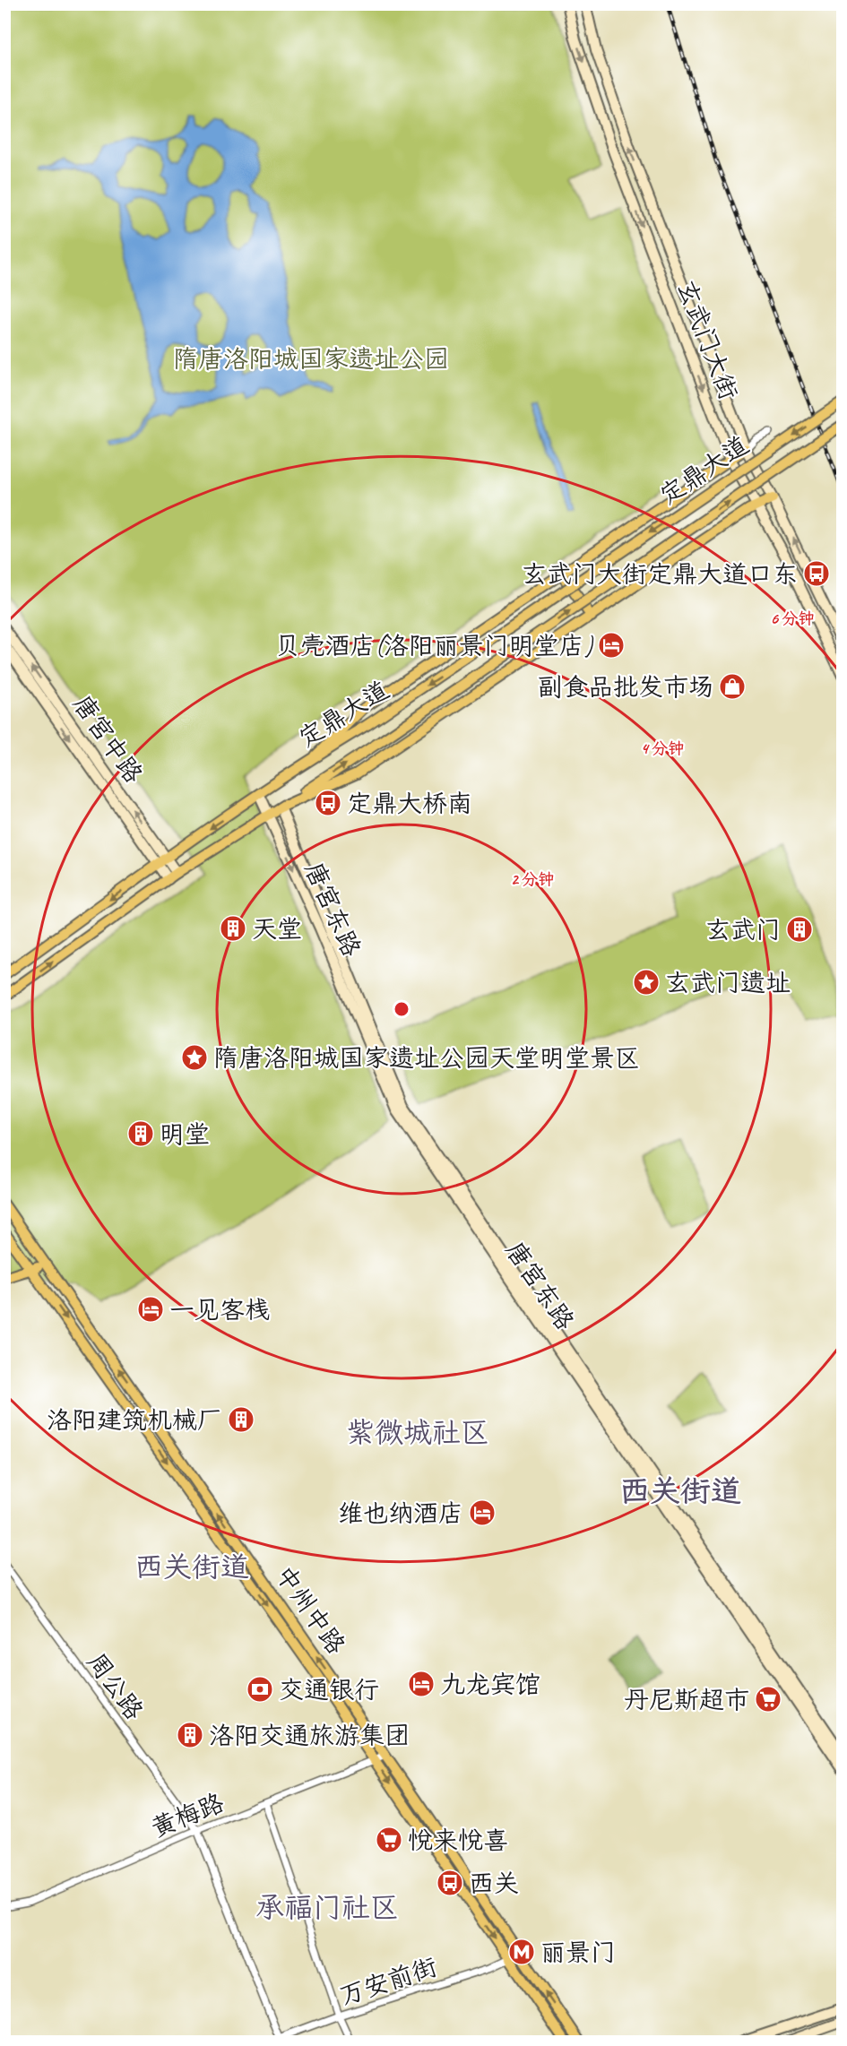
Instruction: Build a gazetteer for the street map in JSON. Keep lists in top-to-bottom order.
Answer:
{
  "streets": {
    "main road": ["定鼎大道", "中州中路"],
    "street": [
      "玄武门大街",
      "唐宫中路",
      "唐宫东路",
      "周公路",
      "黄梅路",
      "万安前街"
    ]
  },
  "crossings": [
    ["定鼎大道", "唐宫中路"],
    ["定鼎大道", "唐宫东路"],
    ["中州中路", "黄梅路"],
    ["中州中路", "万安前街"],
    ["周公路", "黄梅路"],
    ["周公路", "万安前街"]
  ],
  "districts": [
    "紫微城社区",
    "西关街道",
    "西关街道",
    "承福门社区"
  ],
  "parks": ["隋唐洛阳城国家遗址公园"],
  "places": {
    "bus stop": ["玄武门大街定鼎大道口东", "定鼎大桥南", "西关"],
    "hotel": [
      "贝壳酒店(洛阳丽景门明堂店)",
      "一见客栈",
      "维也纳酒店",
      "九龙宾馆"
    ],
    "shop": ["副食品批发市场"],
    "building": [
      "天堂",
      "玄武门",
      "明堂",
      "洛阳建筑机械厂",
      "洛阳交通旅游集团"
    ],
    "place": ["玄武门遗址", "隋唐洛阳城国家遗址公园天堂明堂景区"],
    "bank": ["交通银行"],
    "supermarket": ["丹尼斯超市", "悦来悦喜"],
    "metro station": ["丽景门"]
  },
  "rings": ["6 分钟", "4 分钟", "2 分钟"]
}
